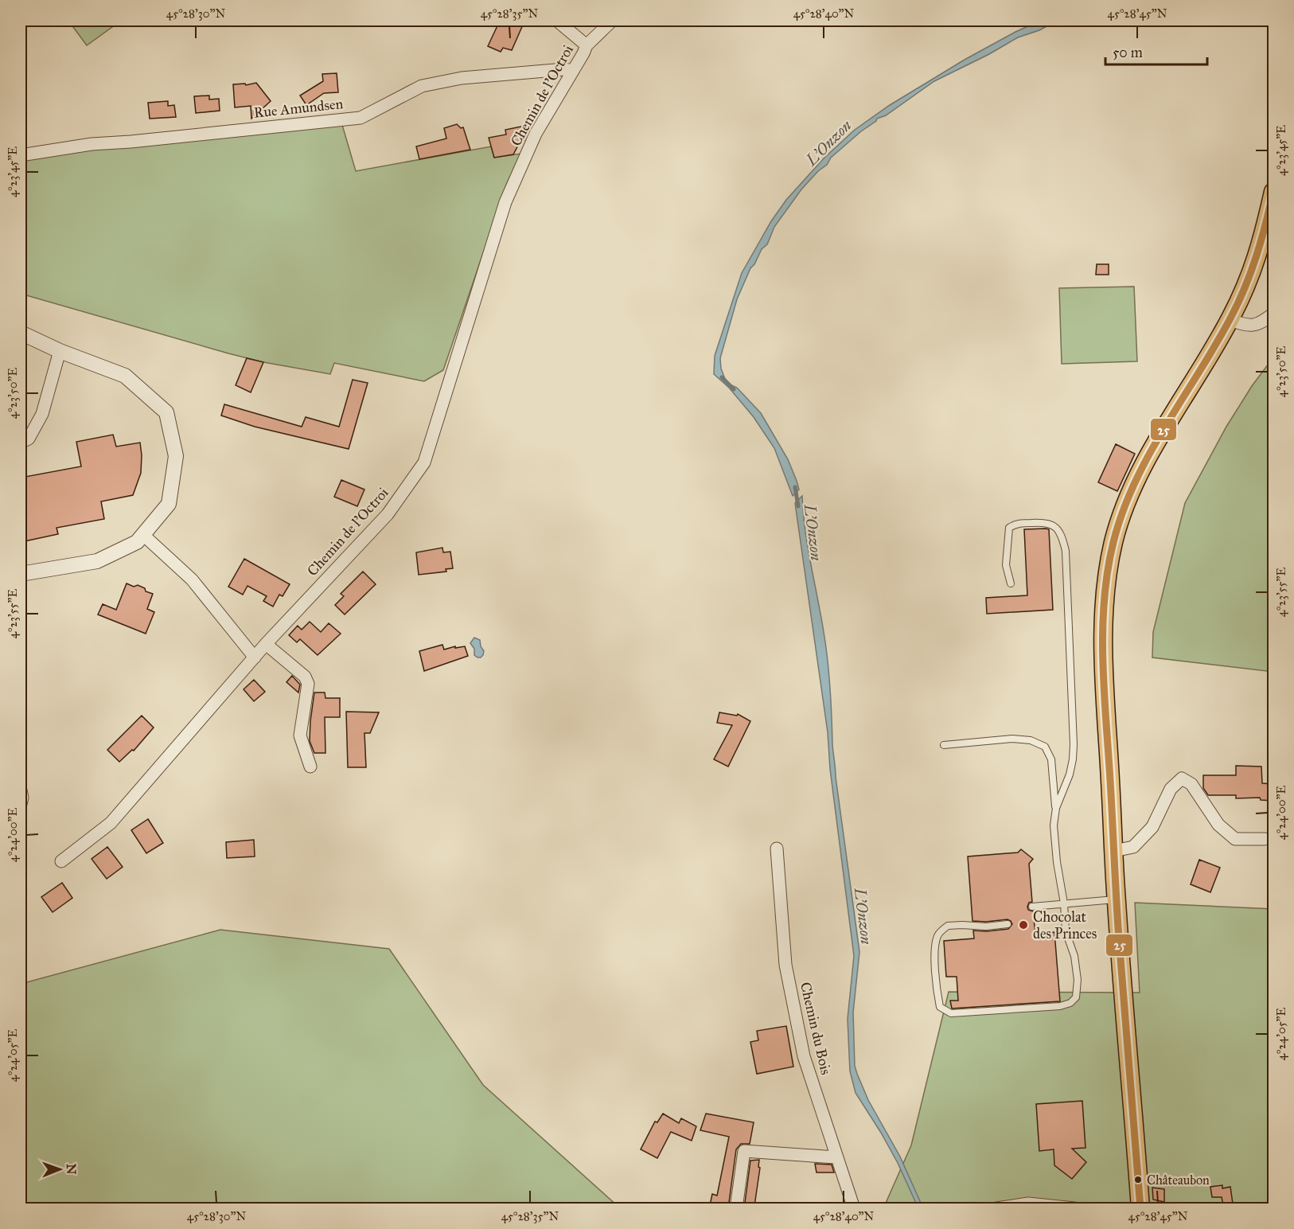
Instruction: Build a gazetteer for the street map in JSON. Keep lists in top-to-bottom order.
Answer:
{
  "streets": {
    "street": ["Chemin de l'Octroi", "Rue Amundsen", "Chemin du Bois"]
  },
  "crossings": [
    ["Chemin de l'Octroi", "Rue Amundsen"]
  ],
  "water": ["L'Onzon"],
  "places": ["Chocolat des Princes", "Châteaubon"],
  "lines": ["transit line 25"],
  "scale_bar": "50 m",
  "north": "right",
  "coordinates": [
    "45°28'30\"N",
    "45°28'35\"N",
    "45°28'40\"N",
    "45°28'45\"N",
    "4°23'45\"E",
    "4°23'50\"E",
    "4°23'55\"E",
    "4°24'00\"E",
    "4°24'05\"E"
  ]
}
